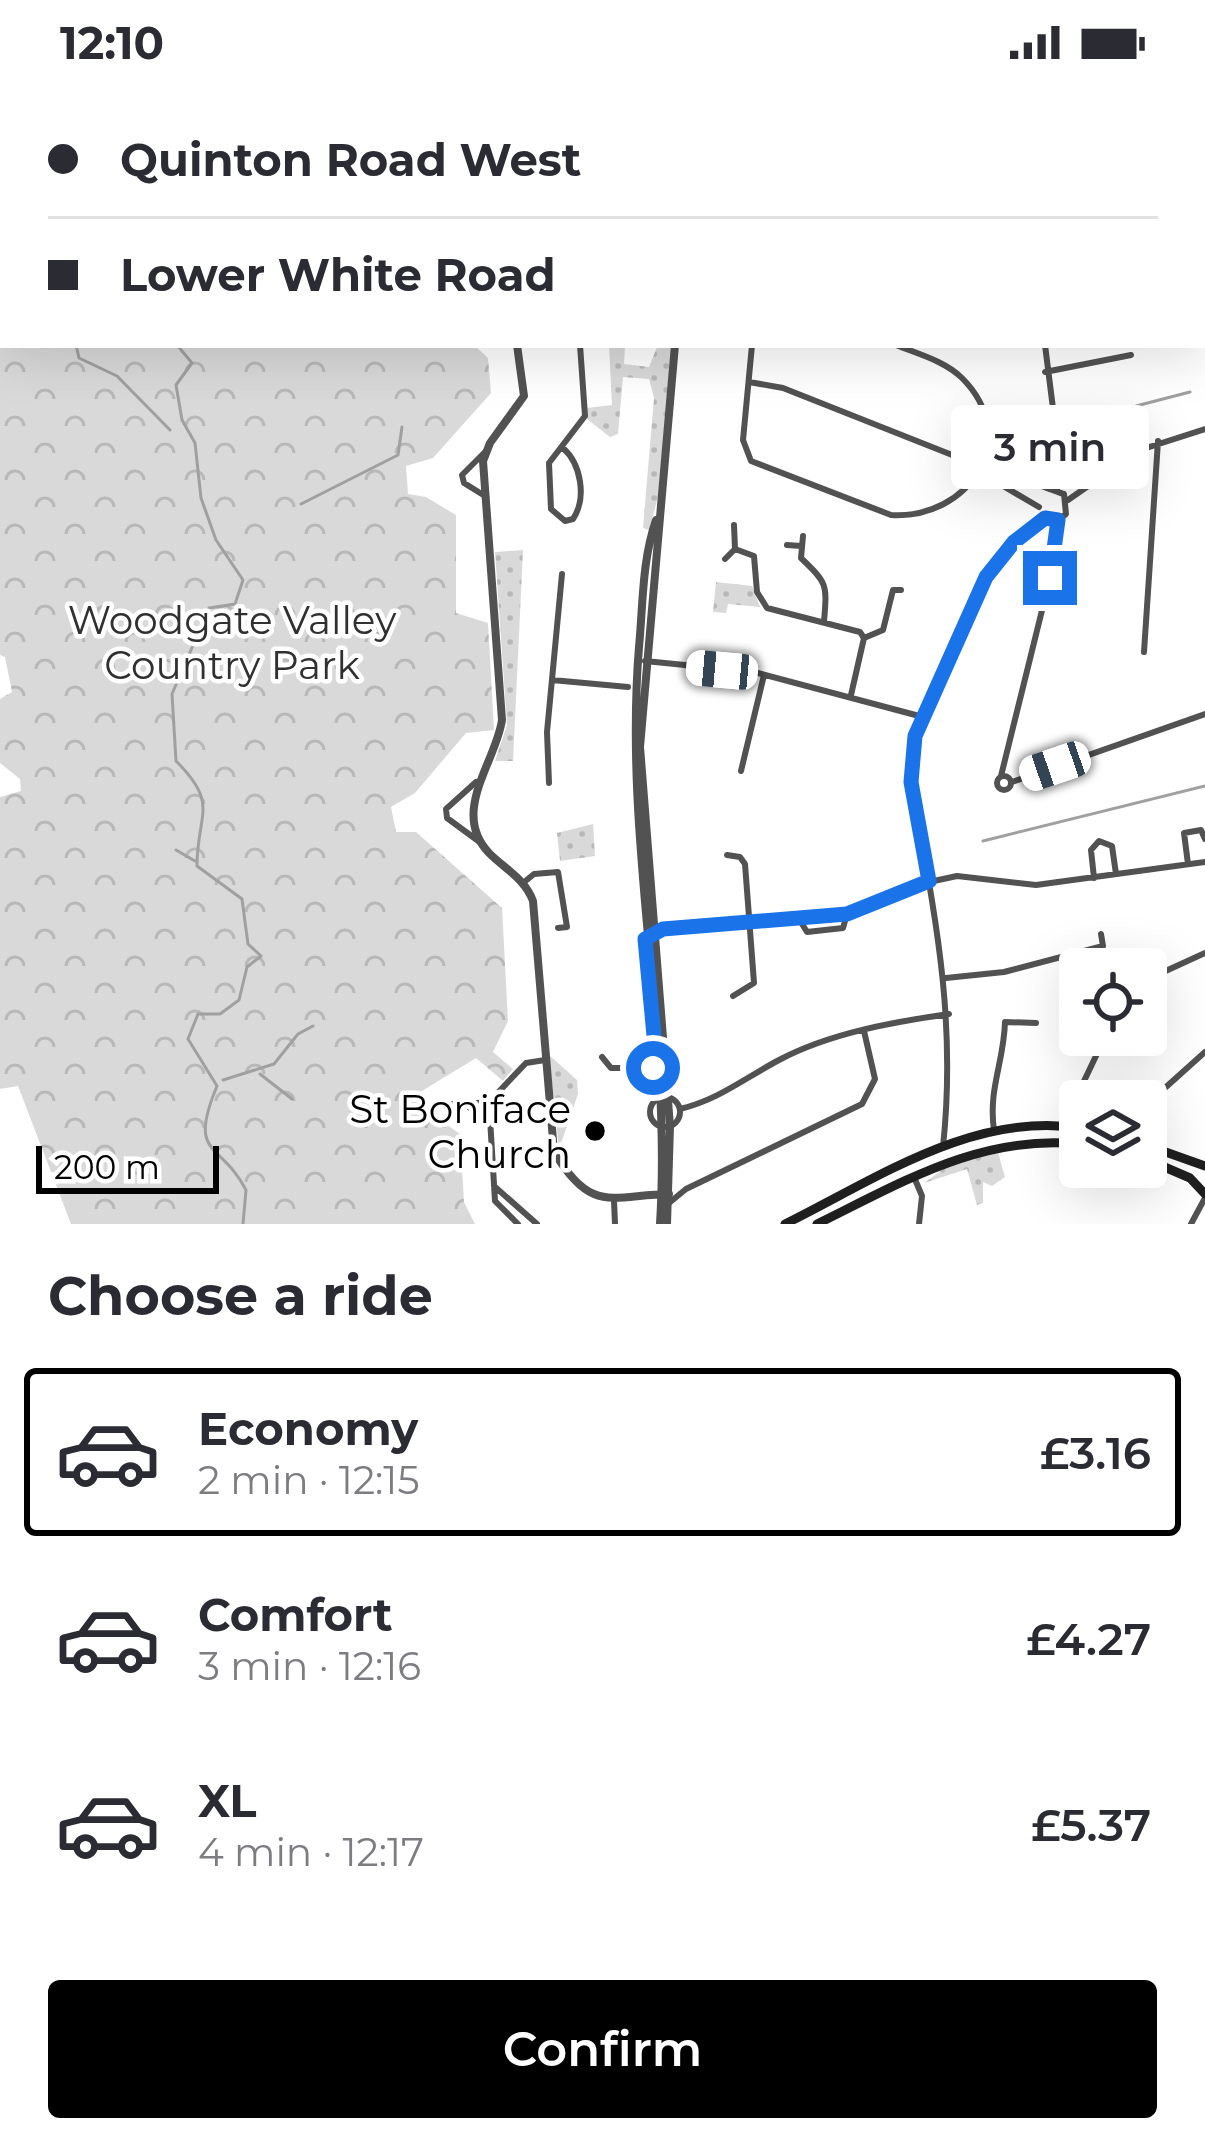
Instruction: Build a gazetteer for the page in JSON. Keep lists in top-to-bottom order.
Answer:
{
  "parks": ["Woodgate Valley Country Park"],
  "places": ["St Boniface Church"],
  "scale_bar": "200 m",
  "page": {
    "status": "12:10",
    "banner": ["Quinton Road West", "Lower White Road"],
    "bubble": "3 min",
    "scale": "200 m",
    "heading": "Choose a ride",
    "list": [
      {
        "name": "Economy",
        "note": "2 min · 12:15",
        "value": "£3.16"
      },
      {
        "name": "Comfort",
        "note": "3 min · 12:16",
        "value": "£4.27"
      },
      {
        "name": "XL",
        "note": "4 min · 12:17",
        "value": "£5.37"
      }
    ],
    "buttons": "Confirm"
  }
}
